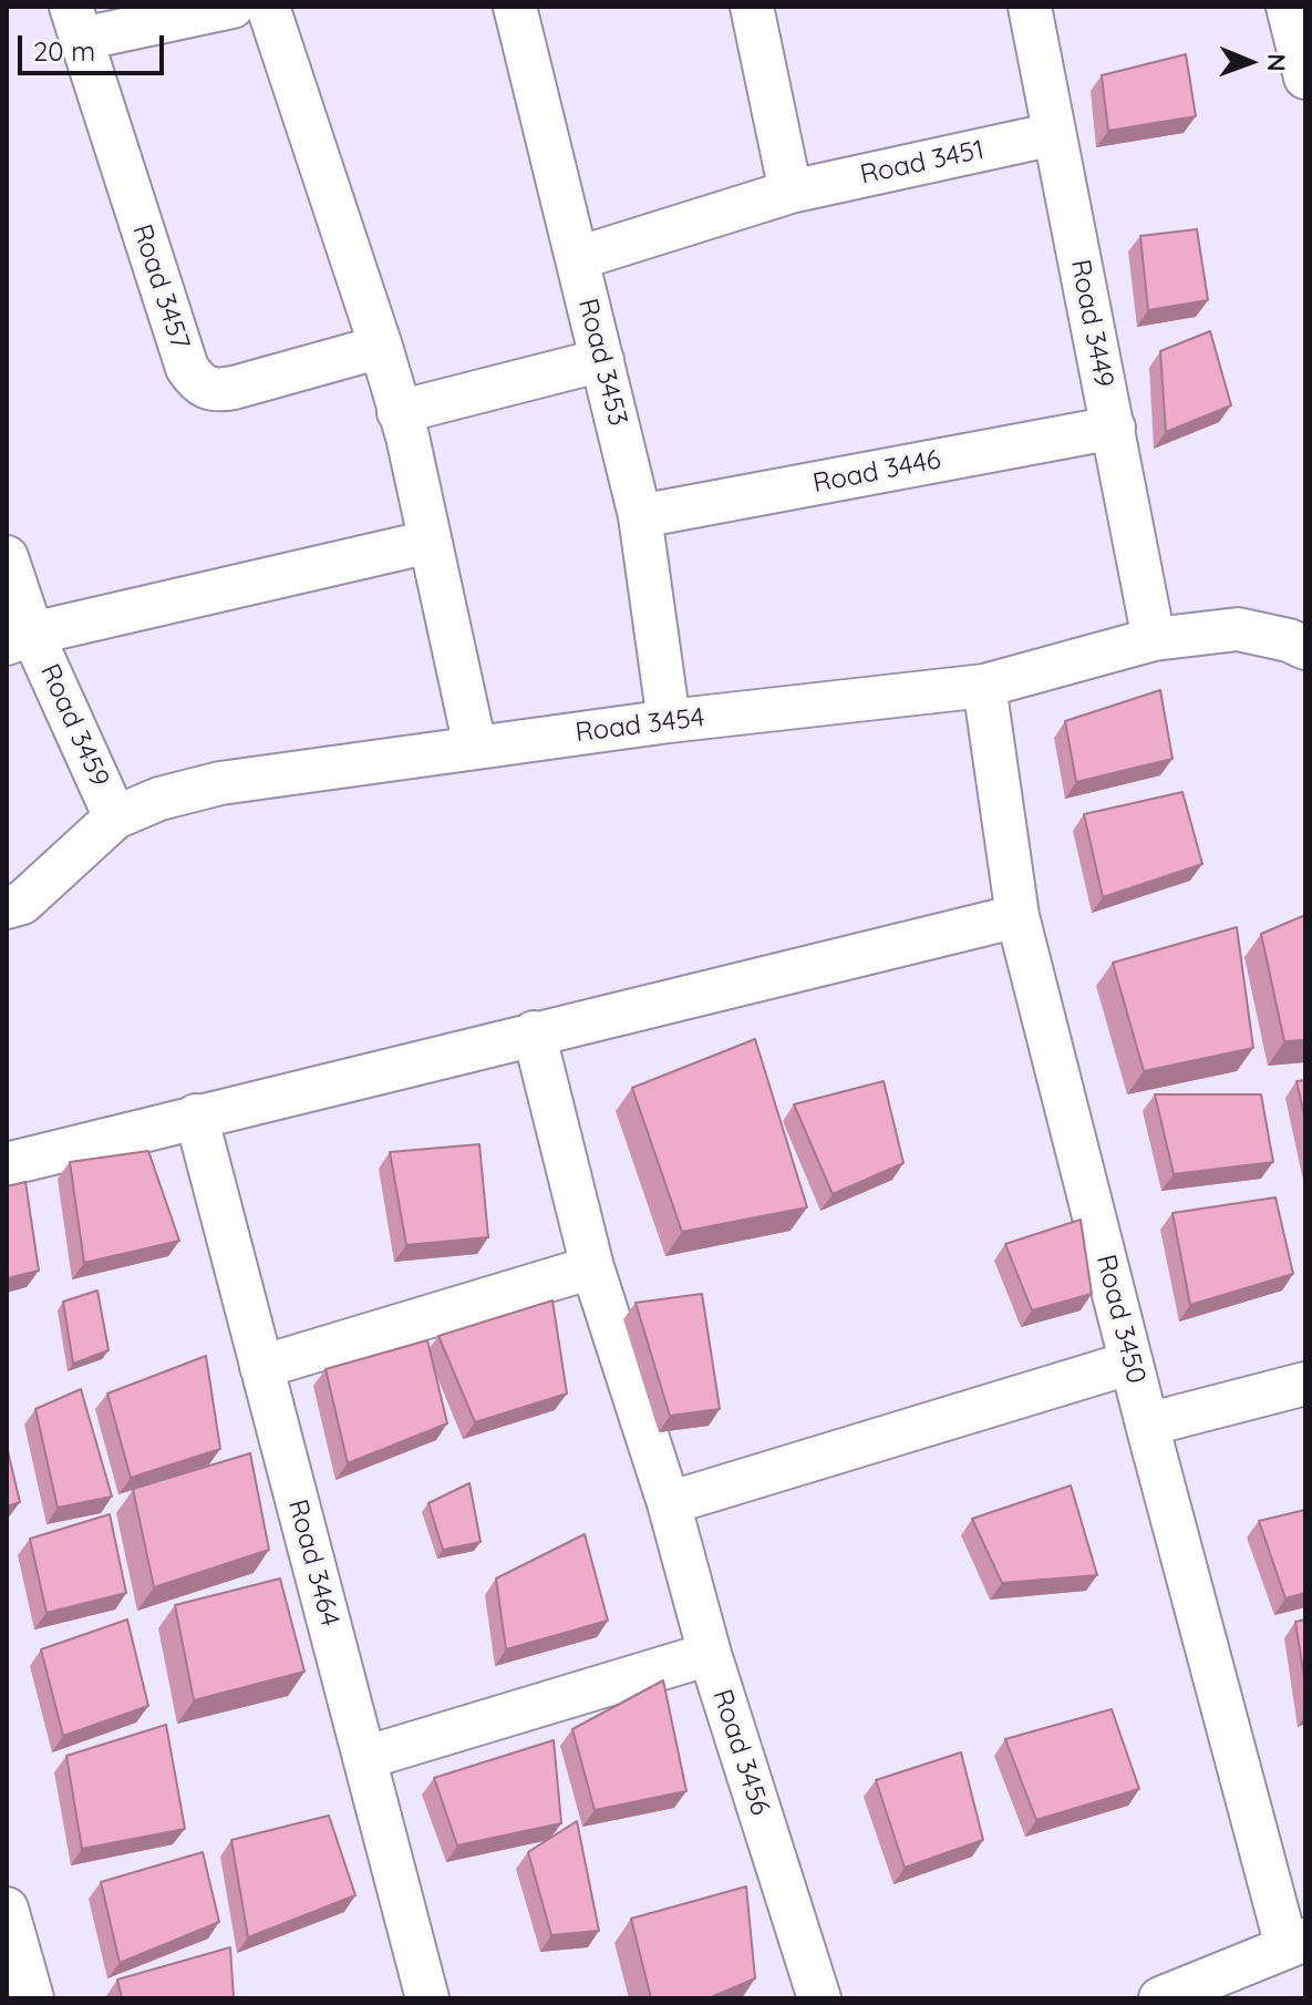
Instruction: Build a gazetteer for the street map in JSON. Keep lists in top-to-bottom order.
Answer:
{
  "streets": {
    "street": [
      "Road 3451",
      "Road 3457",
      "Road 3449",
      "Road 3453",
      "Road 3446",
      "Road 3459",
      "Road 3454",
      "Road 3450",
      "Road 3464",
      "Road 3456"
    ]
  },
  "crossings": [
    ["Road 3451", "Road 3449"],
    ["Road 3451", "Road 3453"],
    ["Road 3449", "Road 3446"],
    ["Road 3449", "Road 3454"],
    ["Road 3453", "Road 3446"],
    ["Road 3453", "Road 3454"],
    ["Road 3459", "Road 3454"],
    ["Road 3454", "Road 3450"]
  ],
  "scale_bar": "20 m",
  "north": "right"
}
